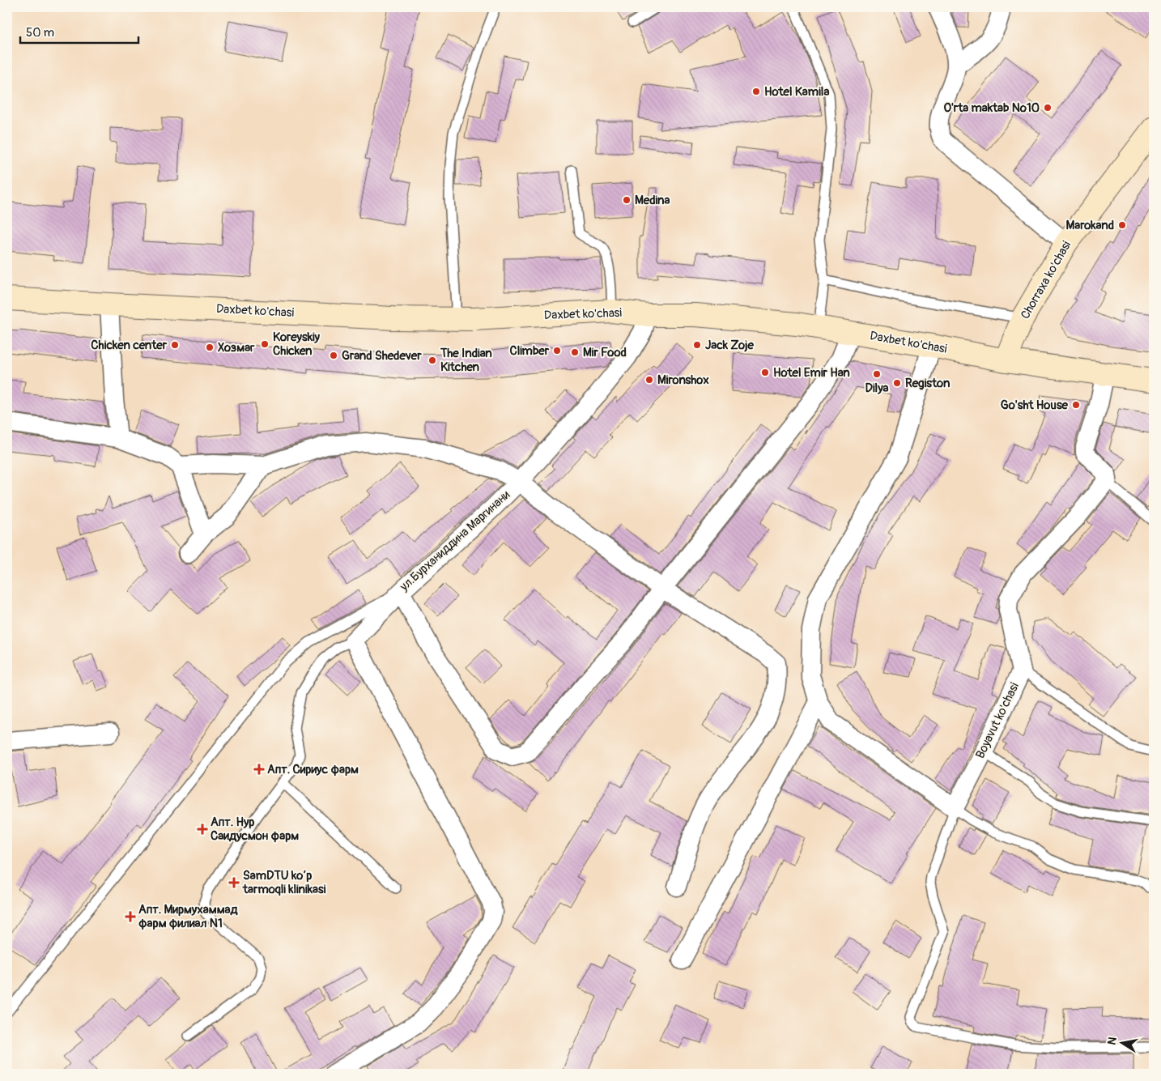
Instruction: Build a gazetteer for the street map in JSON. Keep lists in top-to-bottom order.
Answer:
{
  "streets": {
    "main road": ["Chorraxa ko'chasi", "Daxbet ko'chasi"],
    "street": ["ул.Бурханиддина Маргинани", "Boyavut ko'chasi"]
  },
  "crossings": [
    ["Chorraxa ko'chasi", "Daxbet ko'chasi"],
    ["Daxbet ko'chasi", "ул.Бурханиддина Маргинани"]
  ],
  "places": {
    "other": [
      "Hotel Kamila",
      "O'rta maktab №10",
      "Medina",
      "Marokand",
      "Koreyskiy Chicken",
      "Chicken center",
      "Jack Zoje",
      "Хозмаг",
      "Climber",
      "Mir Food",
      "Grand Shedever",
      "The Indian Kitchen",
      "Hotel Emir Han",
      "Dilya",
      "Mironshox",
      "Registon",
      "Go'sht House"
    ],
    "health": [
      "Апт. Сириус фарм",
      "Апт. Нур Саидусмон фарм",
      "SamDTU ko‘p tarmoqli klinikasi",
      "Апт. Мирмухаммад фарм филиал N1"
    ]
  },
  "scale_bar": "50 m",
  "north": "left"
}
